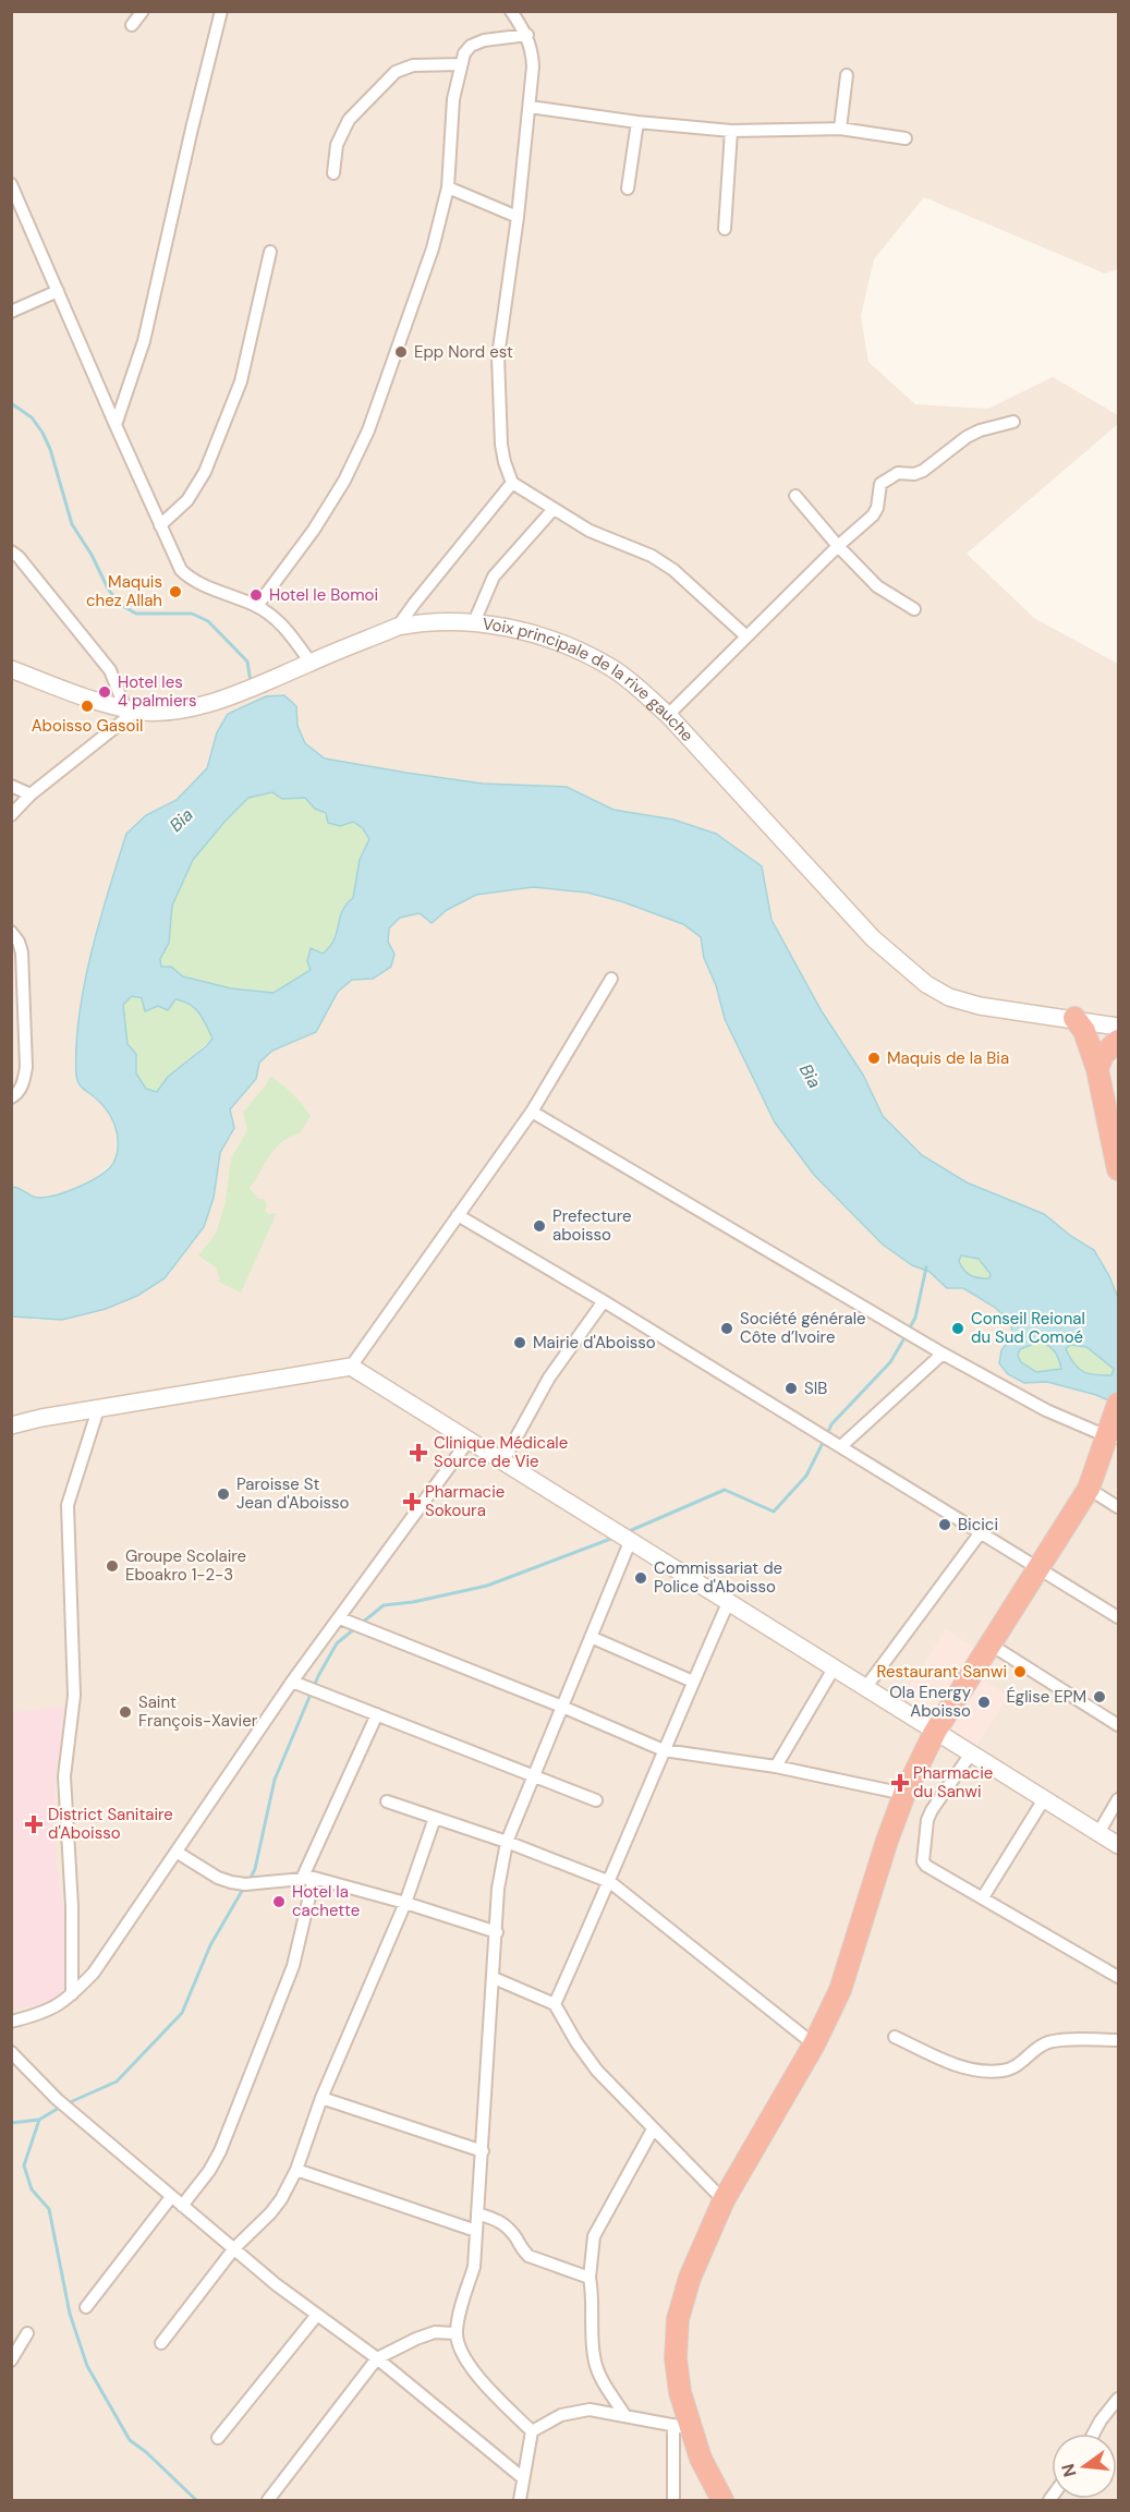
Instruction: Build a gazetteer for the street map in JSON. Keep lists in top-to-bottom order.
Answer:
{
  "streets": {
    "street": ["Voix principale de la rive gauche"]
  },
  "water": ["Bia"],
  "places": {
    "other": [
      "Epp Nord est",
      "Maquis chez Allah",
      "Hotel le Bomoi",
      "Hotel les 4 palmiers",
      "Aboisso Gasoil",
      "Maquis de la Bia",
      "Prefecture aboisso",
      "Société générale Côte d’Ivoire",
      "Conseil Reional du Sud Comoé",
      "Mairie d'Aboisso",
      "SIB",
      "Paroisse St Jean d'Aboisso",
      "Bicici",
      "Groupe Scolaire Eboakro 1-2-3",
      "Commissariat de Police d'Aboisso",
      "Restaurant Sanwi",
      "Église EPM",
      "Ola Energy Aboisso",
      "Saint François-Xavier",
      "Hotel la cachette"
    ],
    "health": [
      "Clinique Médicale Source de Vie",
      "Pharmacie Sokoura",
      "Pharmacie du Sanwi",
      "District Sanitaire d'Aboisso"
    ]
  },
  "north": "left"
}
